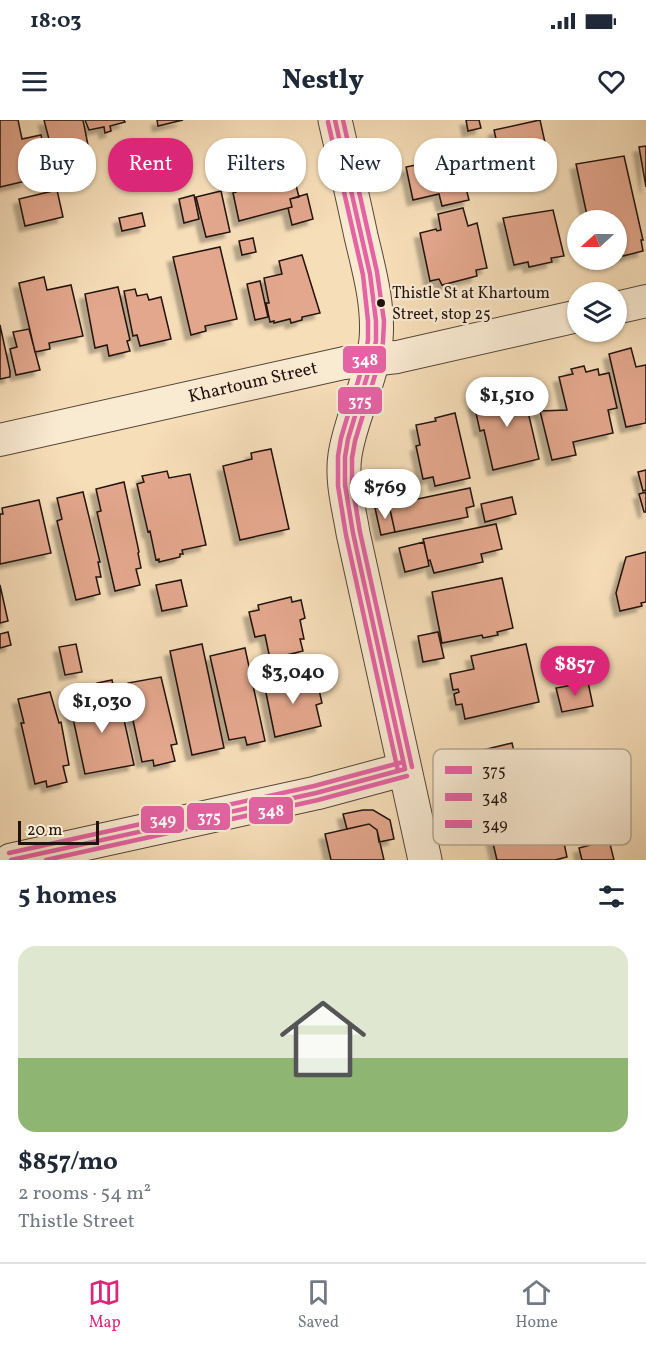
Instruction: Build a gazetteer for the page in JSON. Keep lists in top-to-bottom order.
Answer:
{
  "streets": {
    "street": ["Khartoum Street"]
  },
  "places": ["Thistle St at Khartoum Street, stop 25"],
  "lines": ["transit line 375", "transit line 349", "transit line 348"],
  "legend": ["375", "348", "349"],
  "scale_bar": "20 m",
  "north": "left",
  "page": {
    "status": "18:03",
    "header": "Nestly",
    "chip": [
      "Buy",
      "Rent",
      "Filters",
      "New",
      "Apartment"
    ],
    "price": [
      "$1,510",
      "$769",
      "$857",
      "$3,040",
      "$1,030"
    ],
    "scale": "20 m",
    "heading": "5 homes",
    "list": [
      {
        "name": "$857/mo",
        "note": "2 rooms · 54 m² · Thistle Street"
      }
    ],
    "tabs": ["Map", "Saved", "Home"]
  }
}
